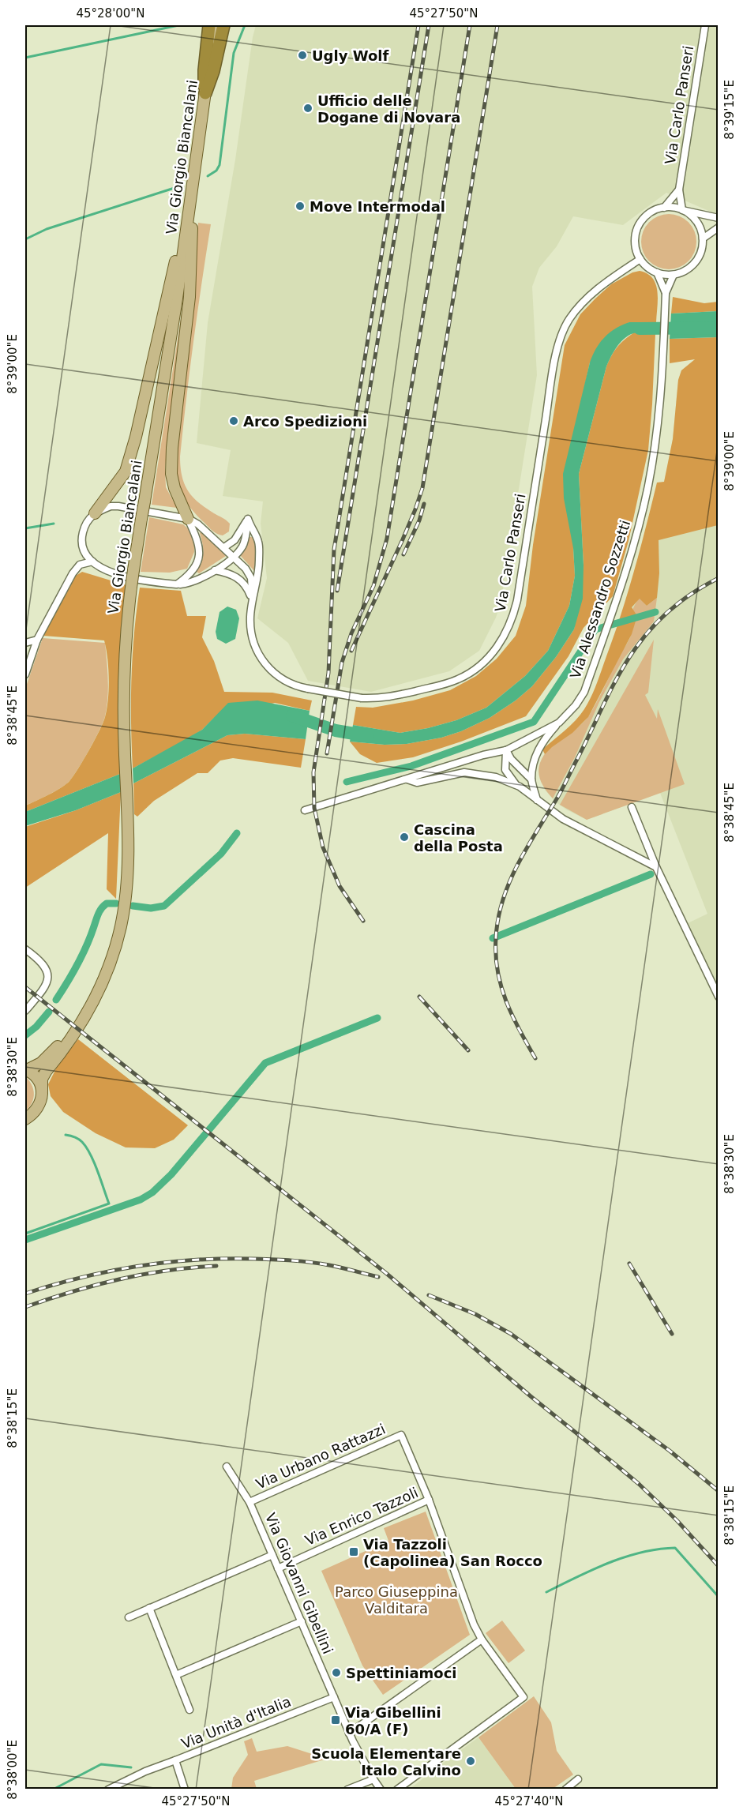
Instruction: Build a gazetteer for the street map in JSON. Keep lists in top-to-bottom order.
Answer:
{
  "streets": {
    "main road": ["Via Giorgio Biancalani"],
    "street": [
      "Via Carlo Panseri",
      "Via Alessandro Sozzetti",
      "Via Urbano Rattazzi",
      "Via Enrico Tazzoli",
      "Via Giovanni Gibellini",
      "Via Unità d'Italia"
    ]
  },
  "crossings": [
    ["Via Carlo Panseri", "Via Alessandro Sozzetti"],
    ["Via Urbano Rattazzi", "Via Enrico Tazzoli"],
    ["Via Urbano Rattazzi", "Via Giovanni Gibellini"],
    ["Via Enrico Tazzoli", "Via Giovanni Gibellini"],
    ["Via Giovanni Gibellini", "Via Unità d'Italia"]
  ],
  "parks": ["Parco Giuseppina Valditara"],
  "places": {
    "other": [
      "Ugly Wolf",
      "Ufficio delle Dogane di Novara",
      "Move Intermodal",
      "Arco Spedizioni",
      "Cascina della Posta",
      "Spettiniamoci",
      "Scuola Elementare Italo Calvino"
    ],
    "transit": ["Via Tazzoli (Capolinea) San Rocco", "Via Gibellini 60/A (F)"]
  },
  "coordinates": [
    "45°28'00\"N",
    "45°27'50\"N",
    "8°39'15\"E",
    "8°39'00\"E",
    "8°38'45\"E",
    "8°38'30\"E",
    "8°38'15\"E",
    "8°38'00\"E",
    "45°27'40\"N"
  ]
}
